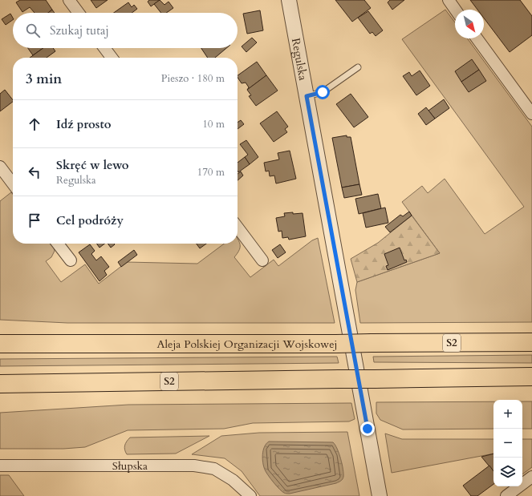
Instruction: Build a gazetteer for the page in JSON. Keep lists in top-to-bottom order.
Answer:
{
  "streets": {
    "highway": ["S2", "Aleja Polskiej Organizacji Wojskowej"],
    "street": ["Regulska", "Słupska"]
  },
  "north": "bottom right",
  "page": {
    "search": "Szukaj tutaj",
    "heading": ["3 min", "Pieszo · 180 m"],
    "list": [
      ["Idź prosto", "10 m"],
      ["Skręć w lewo", "Regulska", "170 m"],
      "Cel podróży"
    ],
    "map_buttons": ["+", "−"]
  }
}
